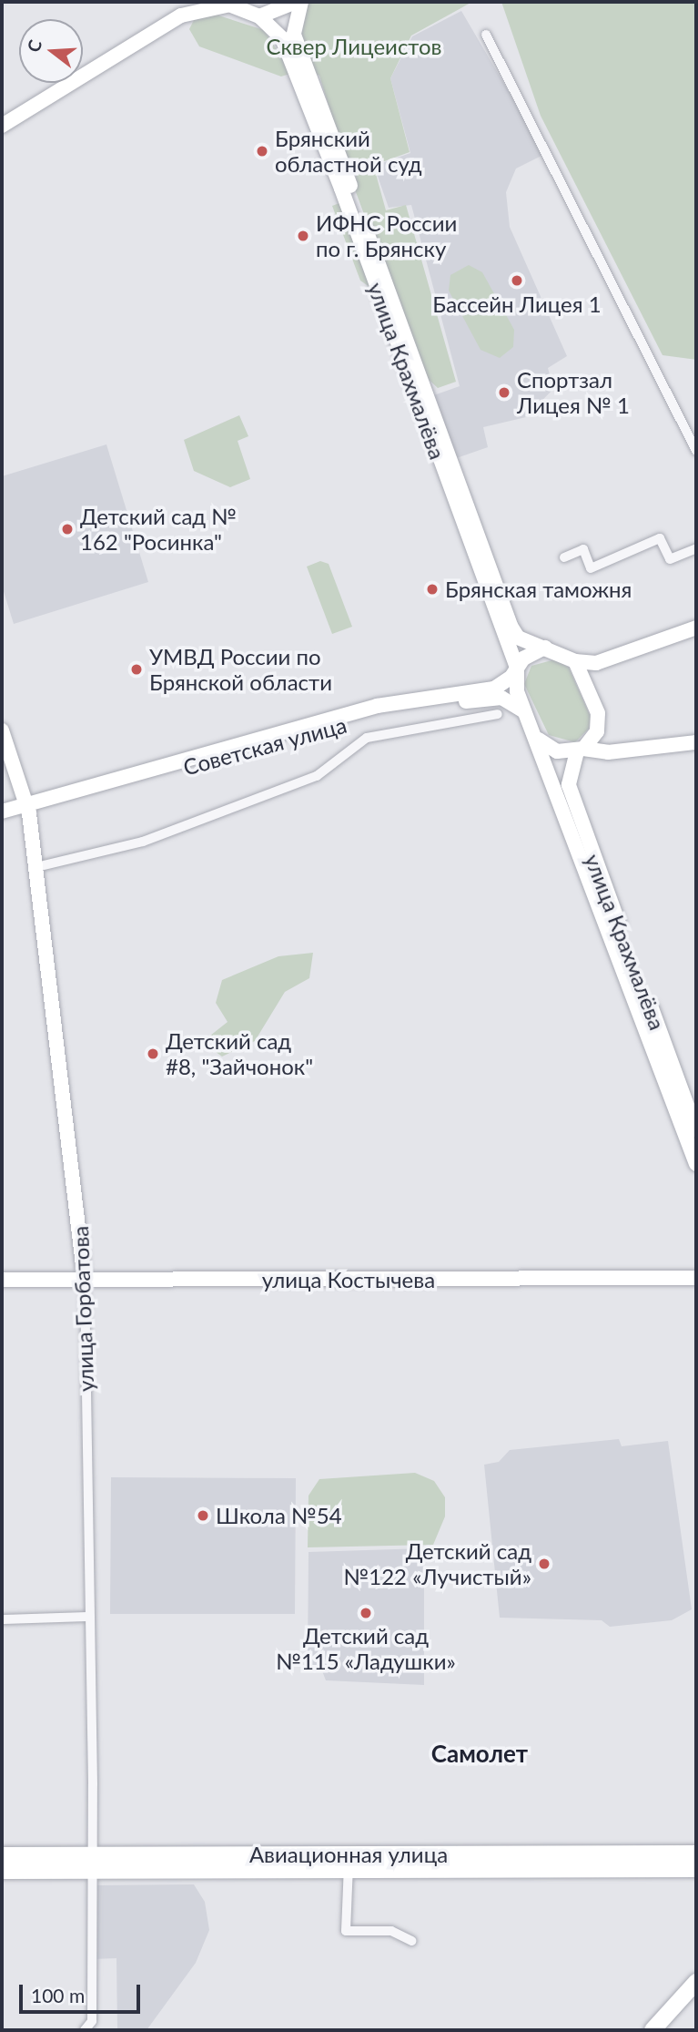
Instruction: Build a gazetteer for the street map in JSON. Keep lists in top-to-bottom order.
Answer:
{
  "streets": {
    "main road": [
      "улица Крахмалёва",
      "Советская улица",
      "улица Костычева",
      "улица Горбатова",
      "Авиационная улица"
    ]
  },
  "crossings": [
    ["улица Крахмалёва", "Советская улица"],
    ["Советская улица", "улица Горбатова"],
    ["улица Костычева", "улица Горбатова"],
    ["улица Горбатова", "Авиационная улица"]
  ],
  "districts": ["Самолет"],
  "parks": ["Сквер Лицеистов"],
  "places": [
    "Брянский областной суд",
    "ИФНС России по г. Брянску",
    "Бассейн Лицея 1",
    "Спортзал Лицея № 1",
    "Детский сад № 162 \"Росинка\"",
    "Брянская таможня",
    "УМВД России по Брянской области",
    "Детский сад #8, \"Зайчонок\"",
    "Школа №54",
    "Детский сад №122 «Лучистый»",
    "Детский сад №115 «Ладушки»"
  ],
  "scale_bar": "100 m",
  "north": "left"
}
